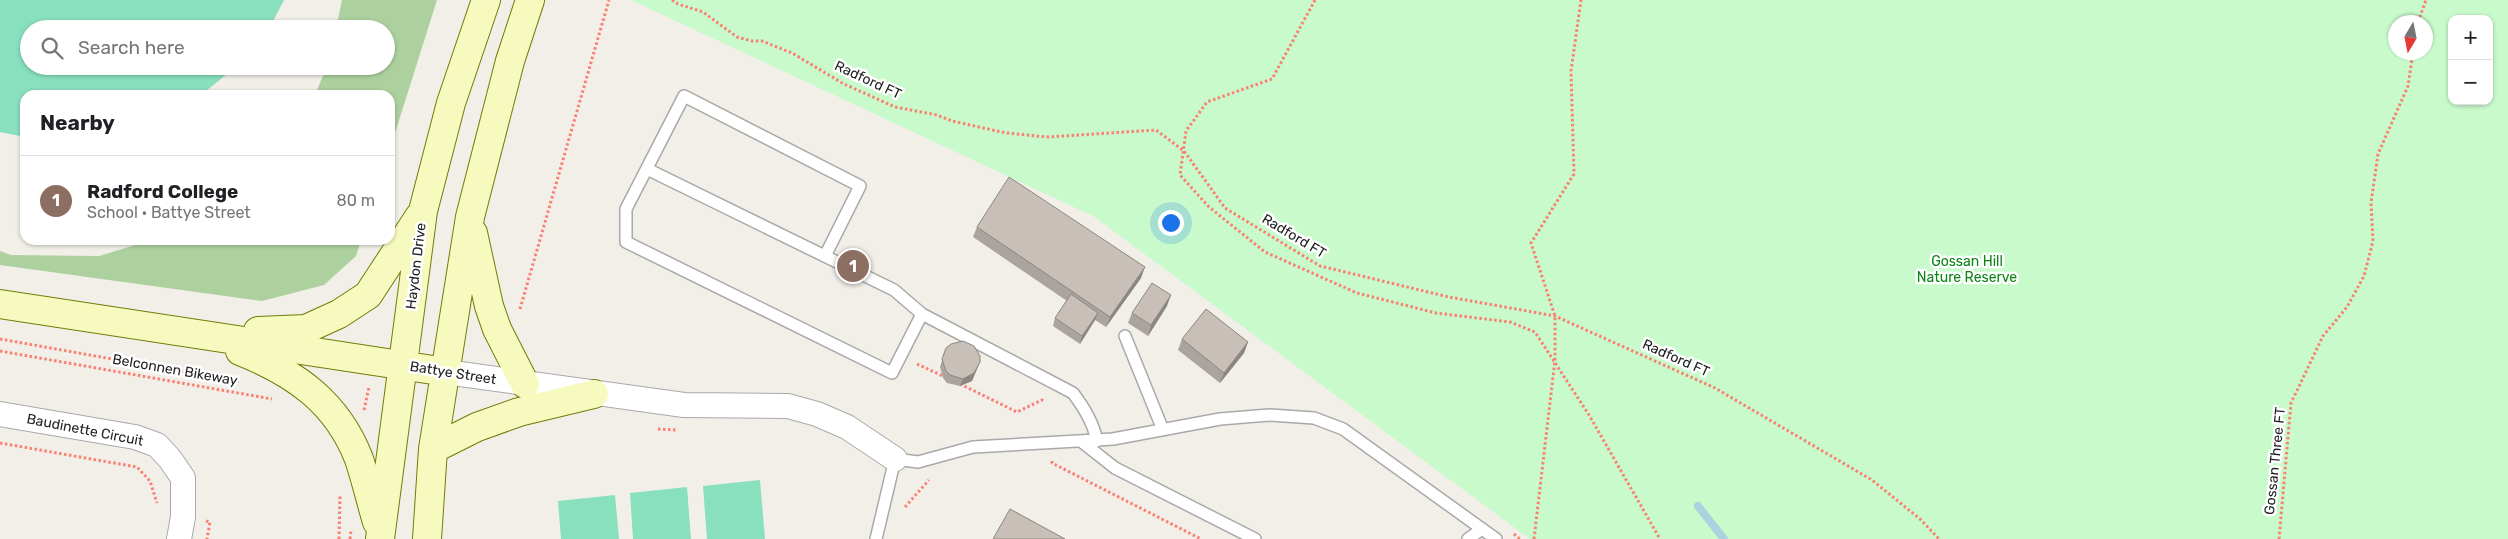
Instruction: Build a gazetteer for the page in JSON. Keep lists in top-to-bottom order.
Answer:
{
  "streets": {
    "main road": ["Haydon Drive", "Battye Street"],
    "street": ["Baudinette Circuit"],
    "path": ["Radford FT", "Belconnen Bikeway", "Gossan Three FT"]
  },
  "crossings": [
    ["Haydon Drive", "Battye Street"]
  ],
  "parks": ["Gossan Hill Nature Reserve"],
  "north": "bottom",
  "page": {
    "map_buttons": ["+", "−"],
    "search": "Search here",
    "heading": "Nearby",
    "list": [
      {
        "mark": "1",
        "name": "Radford College",
        "note": "School · Battye Street",
        "value": "80 m"
      }
    ],
    "pins": "1"
  }
}
